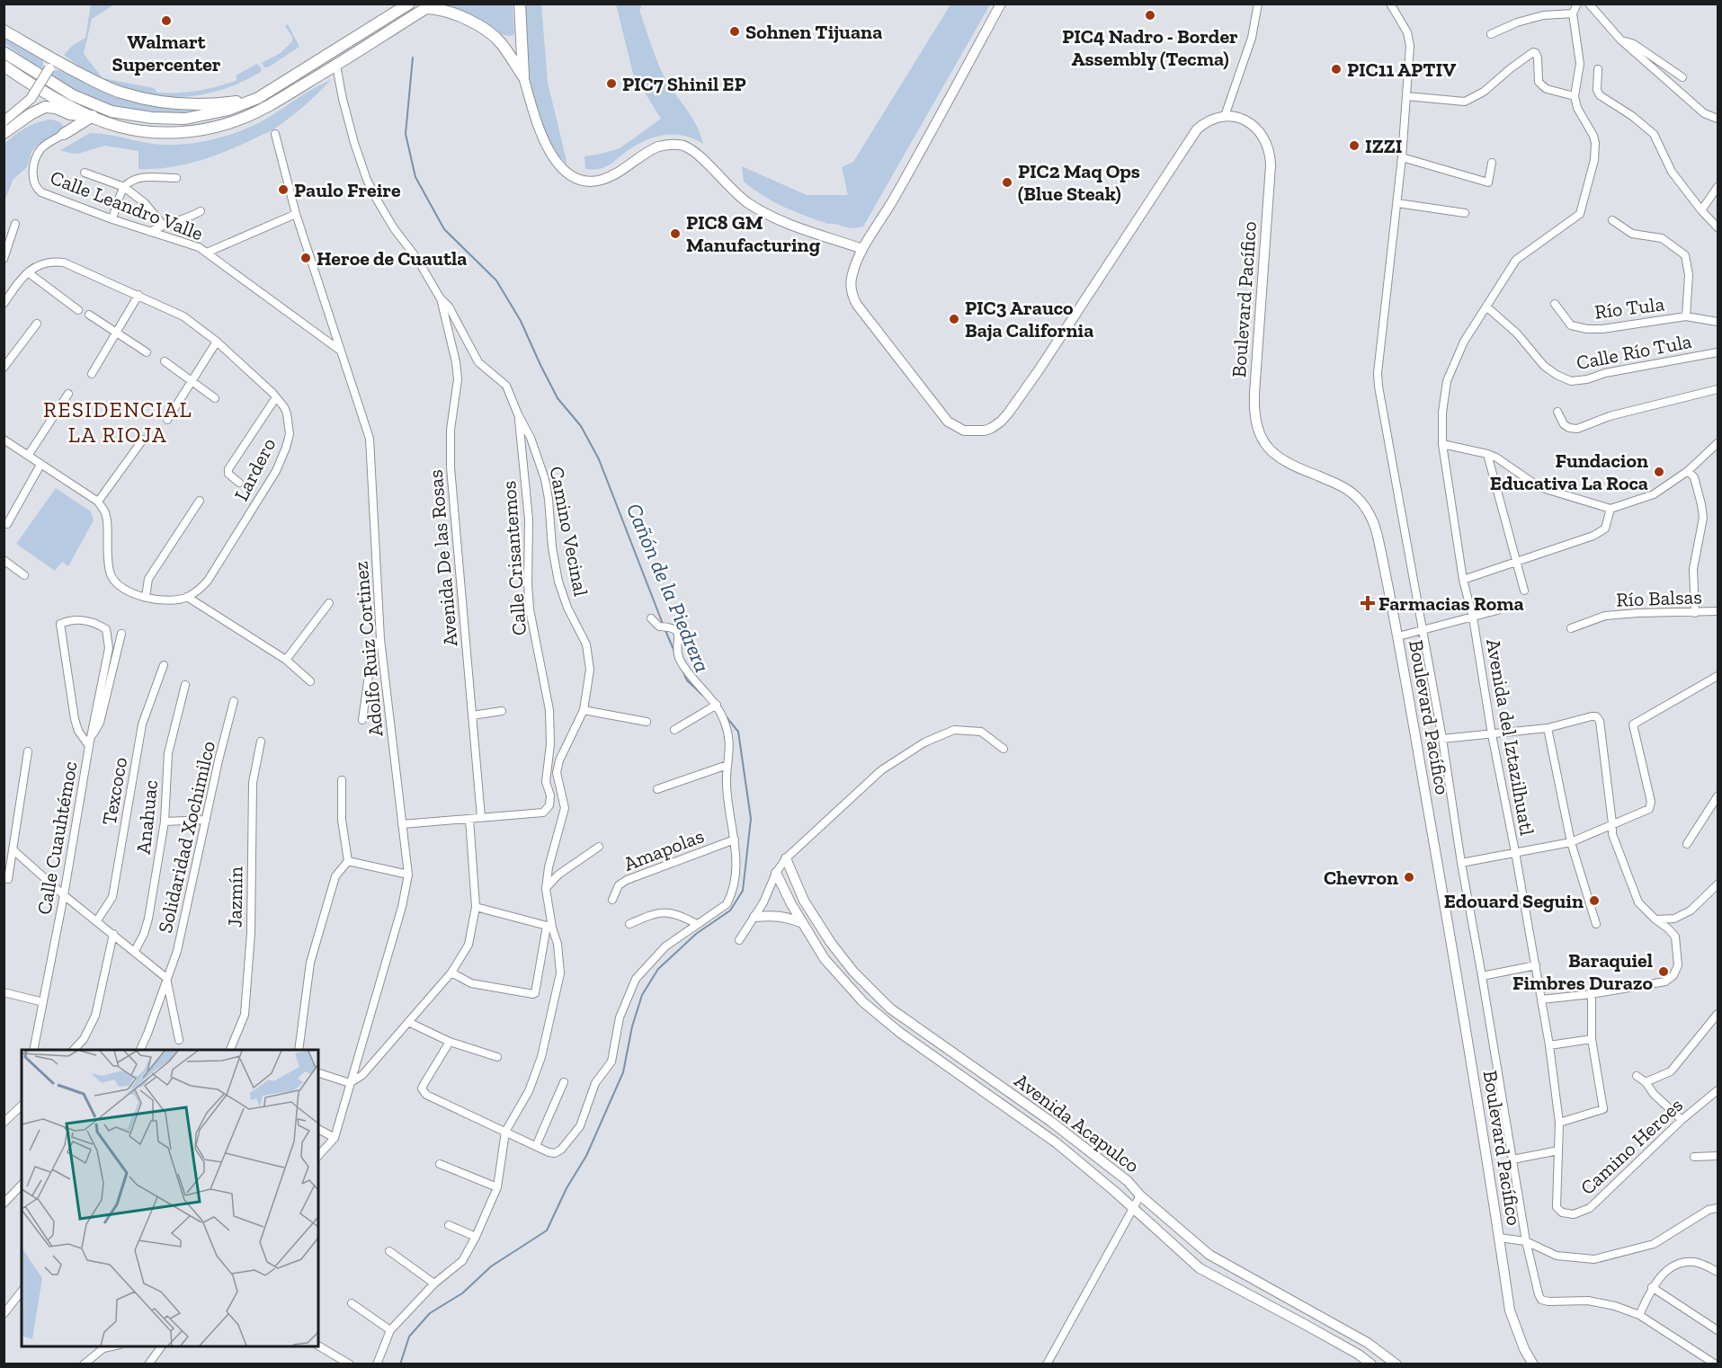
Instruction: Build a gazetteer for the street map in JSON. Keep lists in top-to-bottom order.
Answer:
{
  "streets": {
    "main road": ["Boulevard Pacífico", "Avenida Acapulco"],
    "street": [
      "Calle Leandro Valle",
      "Río Tula",
      "Calle Río Tula",
      "Lardero",
      "Camino Vecinal",
      "Avenida De las Rosas",
      "Calle Crisantemos",
      "Río Balsas",
      "Adolfo Ruiz Cortinez",
      "Avenida del Iztazilhuatl",
      "Texcoco",
      "Anahuac",
      "Solidaridad Xochimilco",
      "Calle Cuauhtémoc",
      "Amapolas",
      "Jazmín",
      "Camino Heroes"
    ]
  },
  "crossings": [
    ["Calle Leandro Valle", "Adolfo Ruiz Cortinez"],
    ["Calle Río Tula", "Avenida del Iztazilhuatl"],
    ["Camino Vecinal", "Avenida De las Rosas"],
    ["Camino Vecinal", "Calle Crisantemos"],
    ["Avenida De las Rosas", "Calle Crisantemos"],
    ["Avenida del Iztazilhuatl", "Camino Heroes"]
  ],
  "districts": ["RESIDENCIAL LA RIOJA"],
  "water": ["Cañón de la Piedrera"],
  "places": {
    "other": [
      "PIC4 Nadro - Border Assembly (Tecma)",
      "Walmart Supercenter",
      "Sohnen Tijuana",
      "PIC11 APTIV",
      "PIC7 Shinil EP",
      "IZZI",
      "PIC2 Maq Ops (Blue Steak)",
      "Paulo Freire",
      "PIC8 GM Manufacturing",
      "Heroe de Cuautla",
      "PIC3 Arauco Baja California",
      "Fundacion Educativa La Roca",
      "Chevron",
      "Edouard Seguin",
      "Baraquiel Fimbres Durazo"
    ],
    "health": ["Farmacias Roma"]
  }
}
